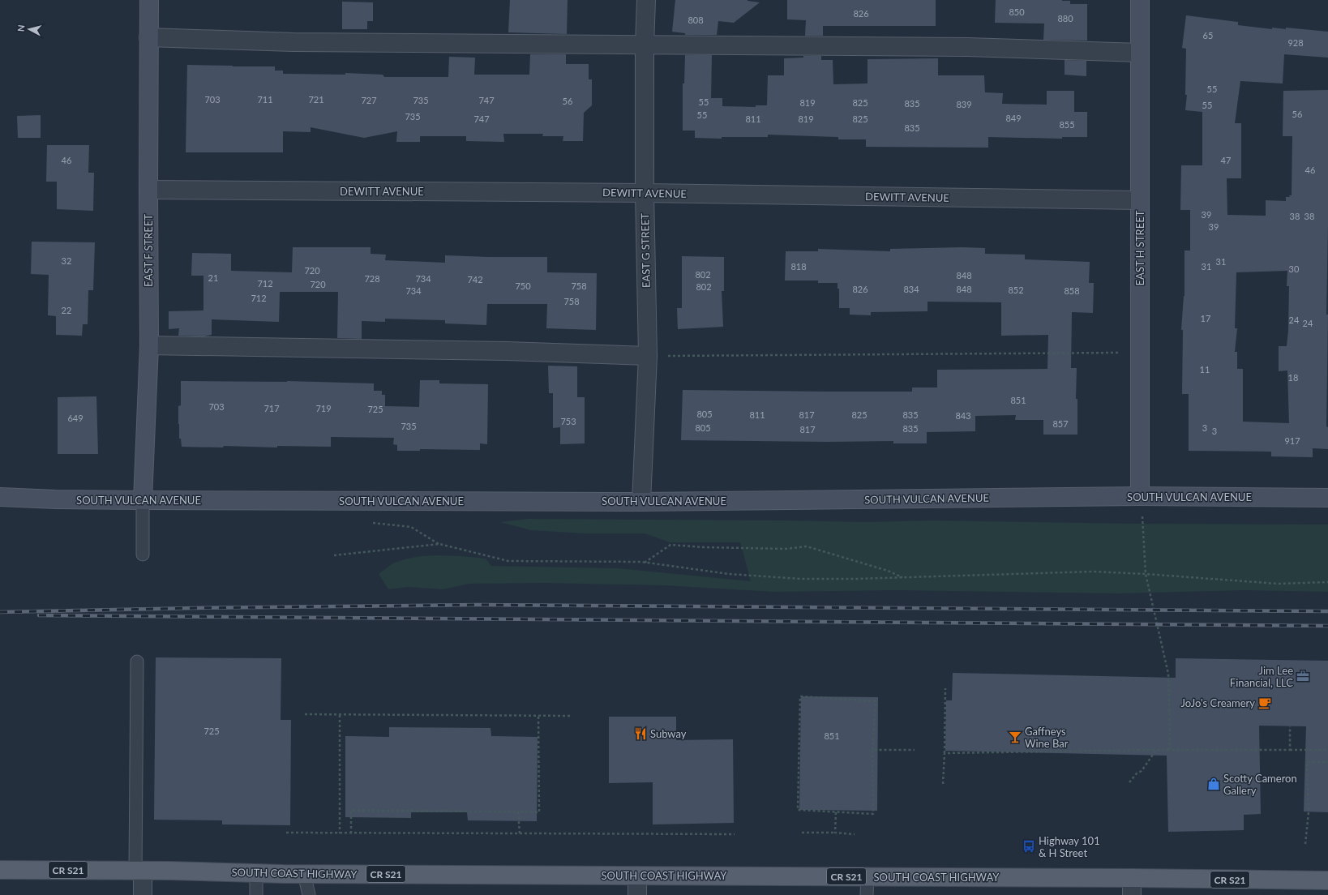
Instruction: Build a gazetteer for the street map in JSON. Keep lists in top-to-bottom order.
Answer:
{
  "streets": {
    "main road": [
      "EAST H STREET",
      "EAST F STREET",
      "SOUTH VULCAN AVENUE",
      "CR S21",
      "SOUTH COAST HIGHWAY"
    ],
    "street": ["DEWITT AVENUE", "EAST G STREET"]
  },
  "crossings": [
    ["DEWITT AVENUE", "EAST H STREET"],
    ["DEWITT AVENUE", "EAST F STREET"],
    ["DEWITT AVENUE", "EAST G STREET"],
    ["EAST H STREET", "SOUTH VULCAN AVENUE"],
    ["EAST F STREET", "SOUTH VULCAN AVENUE"],
    ["EAST G STREET", "SOUTH VULCAN AVENUE"]
  ],
  "places": {
    "office": ["Jim Lee Financial, LLC"],
    "cafe": ["JoJo's Creamery"],
    "restaurant": ["Subway"],
    "bar": ["Gaffneys Wine Bar"],
    "shop": ["Scotty Cameron Gallery"],
    "bus stop": ["Highway 101 & H Street"]
  },
  "house_numbers": [
    "850",
    "826",
    "880",
    "808",
    "65",
    "928",
    "55",
    "703",
    "711",
    "721",
    "727",
    "735",
    "747",
    "56",
    "55",
    "819",
    "825",
    "835",
    "839",
    "55",
    "56",
    "55",
    "735",
    "849",
    "747",
    "811",
    "819",
    "825",
    "855",
    "835",
    "46",
    "47",
    "46",
    "39",
    "38",
    "38",
    "39",
    "32",
    "31",
    "818",
    "31",
    "30",
    "720",
    "802",
    "848",
    "21",
    "728",
    "734",
    "742",
    "712",
    "720",
    "750",
    "758",
    "802",
    "826",
    "834",
    "848",
    "852",
    "734",
    "858",
    "712",
    "758",
    "22",
    "17",
    "24",
    "24",
    "11",
    "18",
    "851",
    "703",
    "717",
    "719",
    "725",
    "805",
    "811",
    "817",
    "825",
    "835",
    "843",
    "649",
    "753",
    "857",
    "735",
    "805",
    "3",
    "835",
    "817",
    "3",
    "917",
    "725",
    "851"
  ],
  "north": "left"
}
